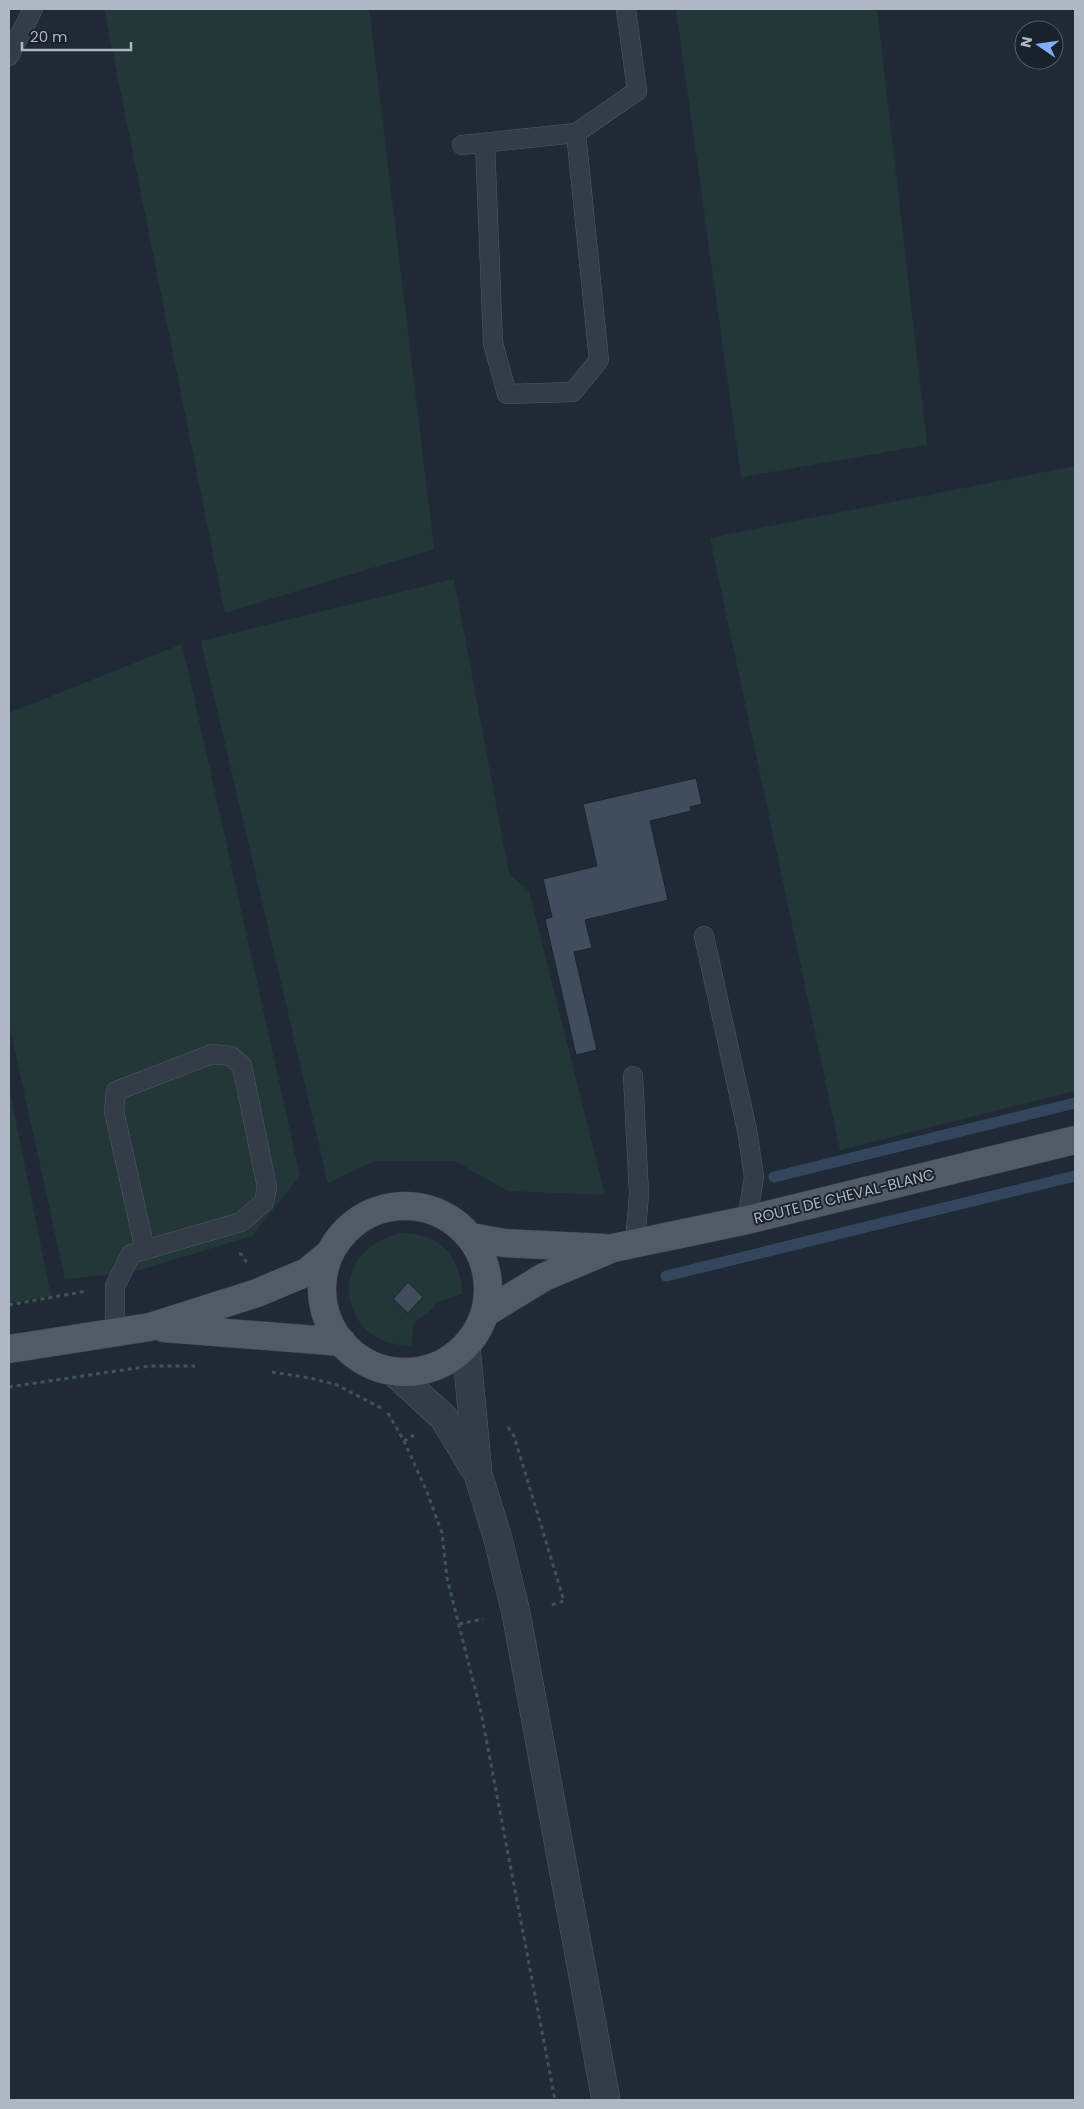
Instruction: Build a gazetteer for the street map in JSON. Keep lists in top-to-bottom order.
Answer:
{
  "streets": {
    "main road": ["ROUTE DE CHEVAL-BLANC"]
  },
  "scale_bar": "20 m",
  "north": "left"
}
